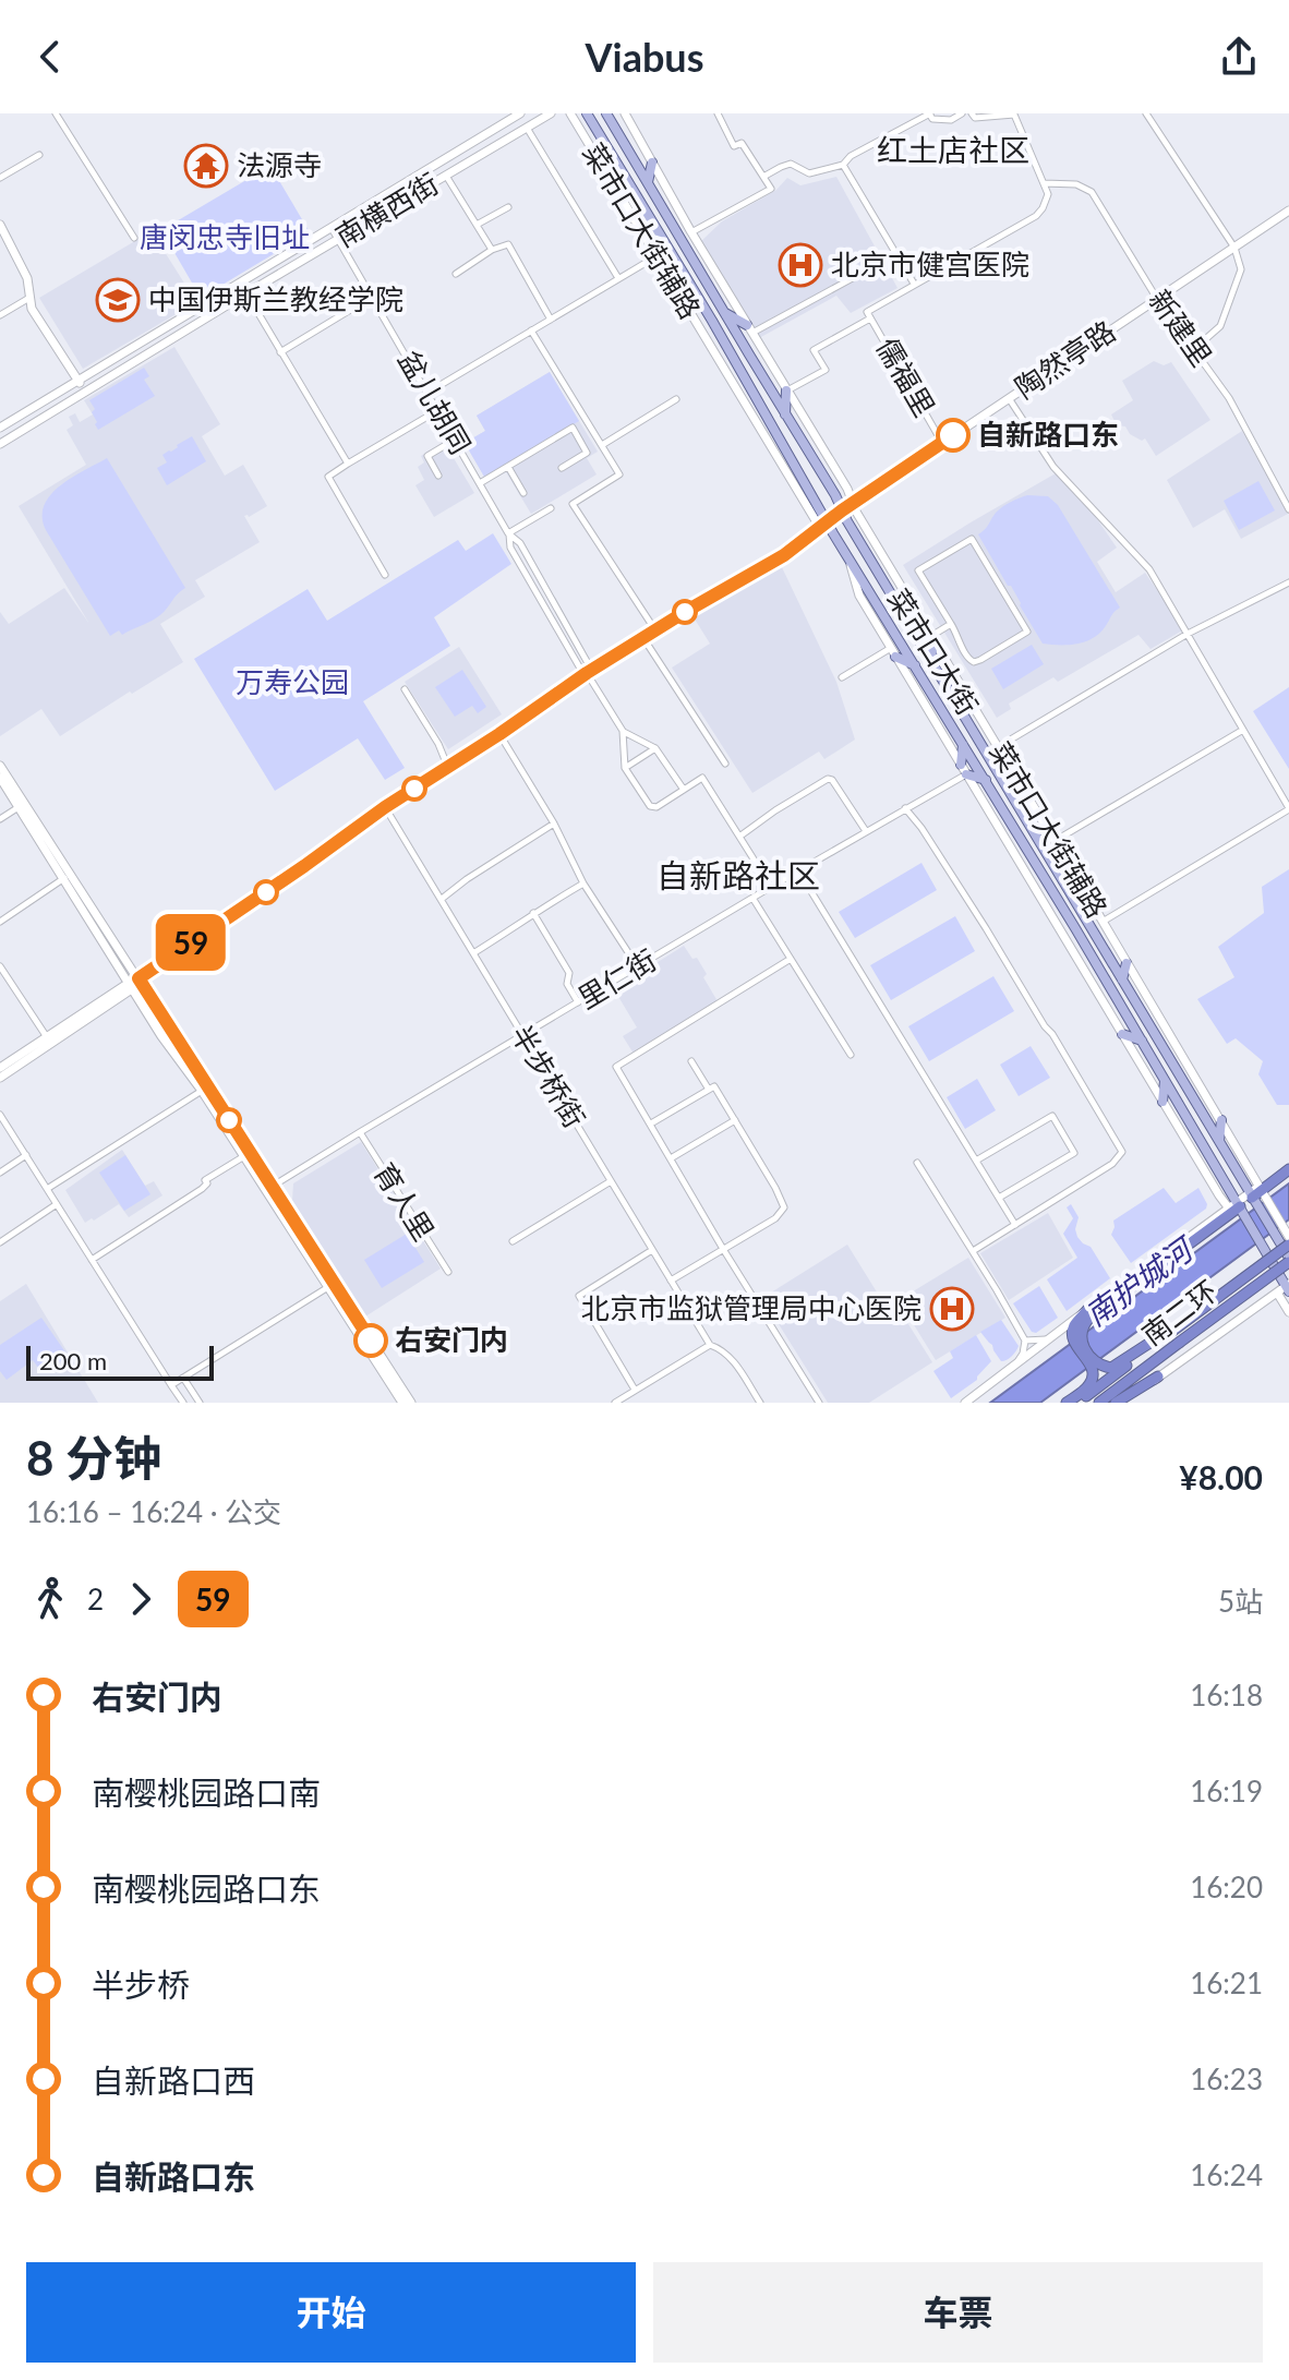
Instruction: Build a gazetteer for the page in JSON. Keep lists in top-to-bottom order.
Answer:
{
  "streets": {
    "highway": ["南二环"],
    "main road": ["菜市口大街"],
    "street": [
      "南横西街",
      "菜市口大街辅路",
      "新建里",
      "陶然亭路",
      "儒福里",
      "盆儿胡同",
      "里仁街",
      "半步桥街",
      "育人里"
    ]
  },
  "crossings": [
    ["南横西街", "盆儿胡同"],
    ["菜市口大街辅路", "陶然亭路"],
    ["菜市口大街辅路", "菜市口大街"],
    ["新建里", "陶然亭路"],
    ["陶然亭路", "儒福里"],
    ["陶然亭路", "盆儿胡同"],
    ["陶然亭路", "菜市口大街"],
    ["陶然亭路", "半步桥街"],
    ["菜市口大街", "南二环"],
    ["里仁街", "半步桥街"],
    ["里仁街", "育人里"]
  ],
  "districts": ["红土店社区", "自新路社区"],
  "water": ["南护城河"],
  "parks": ["唐闵忠寺旧址", "万寿公园"],
  "places": {
    "temple": ["法源寺"],
    "hospital": ["北京市健宫医院", "北京市监狱管理局中心医院"],
    "school or university": ["中国伊斯兰教经学院"],
    "other": ["自新路口东", "右安门内"]
  },
  "lines": ["bus line 59"],
  "scale_bar": "200 m",
  "page": {
    "header": "Viabus",
    "on_map": "59",
    "scale": "200 m",
    "heading": ["8 分钟", "16:16 – 16:24 · 公交", "¥8.00"],
    "legs": ["2", "59", "5站"],
    "list": [
      {
        "name": "右安门内",
        "value": "16:18"
      },
      {
        "name": "南樱桃园路口南",
        "value": "16:19"
      },
      {
        "name": "南樱桃园路口东",
        "value": "16:20"
      },
      {
        "name": "半步桥",
        "value": "16:21"
      },
      {
        "name": "自新路口西",
        "value": "16:23"
      },
      {
        "name": "自新路口东",
        "value": "16:24"
      }
    ],
    "buttons": ["开始", "车票"]
  }
}
